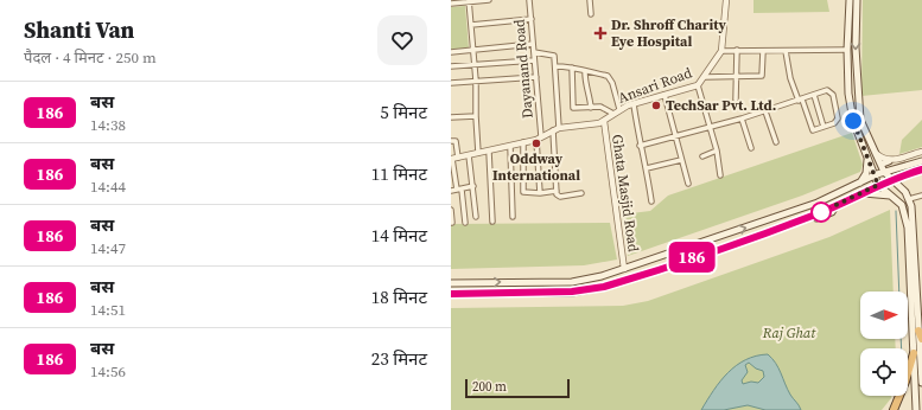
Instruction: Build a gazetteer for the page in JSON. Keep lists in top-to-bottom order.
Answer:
{
  "streets": {
    "street": ["Dayanand Road", "Ansari Road", "Ghata Masjid Road"]
  },
  "crossings": [
    ["Dayanand Road", "Ansari Road"],
    ["Ansari Road", "Ghata Masjid Road"]
  ],
  "parks": ["Raj Ghat"],
  "places": {
    "health": ["Dr. Shroff Charity Eye Hospital"],
    "other": ["TechSar Pvt. Ltd.", "Oddway International"]
  },
  "lines": ["bus line 186"],
  "scale_bar": "200 m",
  "north": "right",
  "page": {
    "heading": ["Shanti Van", "पैदल · 4 मिनट · 250 m"],
    "on_map": "186",
    "list": [
      {
        "mark": "186",
        "name": "बस",
        "note": "14:38",
        "value": "5 मिनट"
      },
      {
        "mark": "186",
        "name": "बस",
        "note": "14:44",
        "value": "11 मिनट"
      },
      {
        "mark": "186",
        "name": "बस",
        "note": "14:47",
        "value": "14 मिनट"
      },
      {
        "mark": "186",
        "name": "बस",
        "note": "14:51",
        "value": "18 मिनट"
      },
      {
        "mark": "186",
        "name": "बस",
        "note": "14:56",
        "value": "23 मिनट"
      }
    ],
    "scale": "200 m"
  }
}
